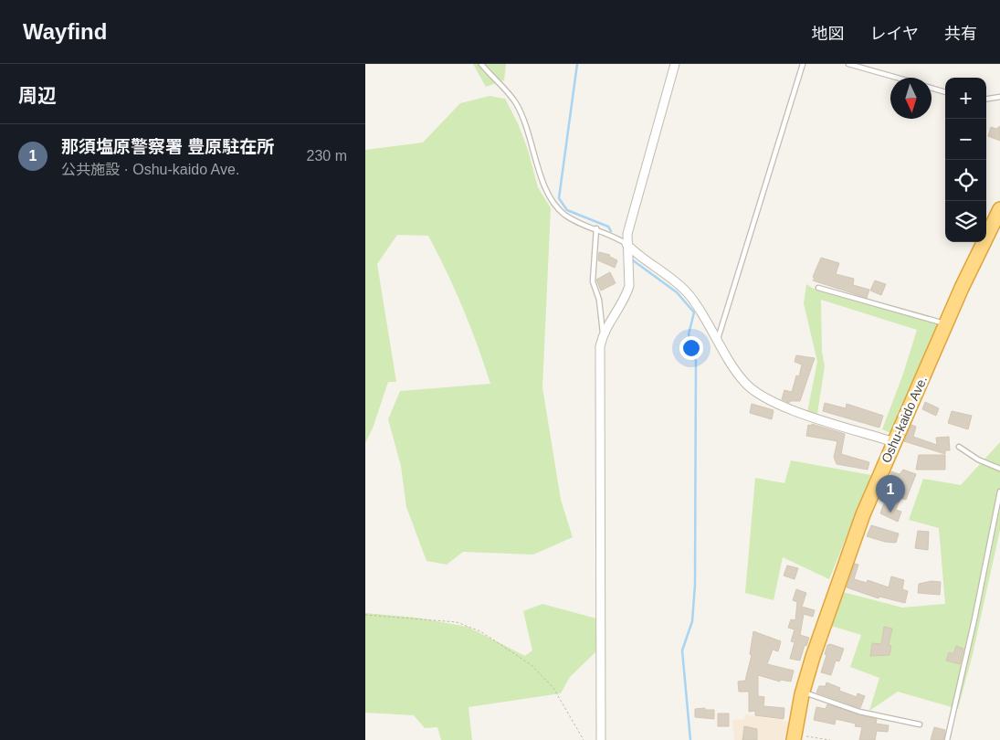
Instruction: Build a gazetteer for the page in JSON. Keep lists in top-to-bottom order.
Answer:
{
  "streets": {
    "highway": ["Oshu-kaido Ave."]
  },
  "north": "bottom",
  "page": {
    "header": "Wayfind",
    "nav": ["地図", "レイヤ", "共有"],
    "heading": "周辺",
    "map_buttons": ["+", "−"],
    "list": [
      {
        "mark": "1",
        "name": "那須塩原警察署 豊原駐在所",
        "note": "公共施設 · Oshu-kaido Ave.",
        "value": "230 m"
      }
    ],
    "pins": "1"
  }
}
